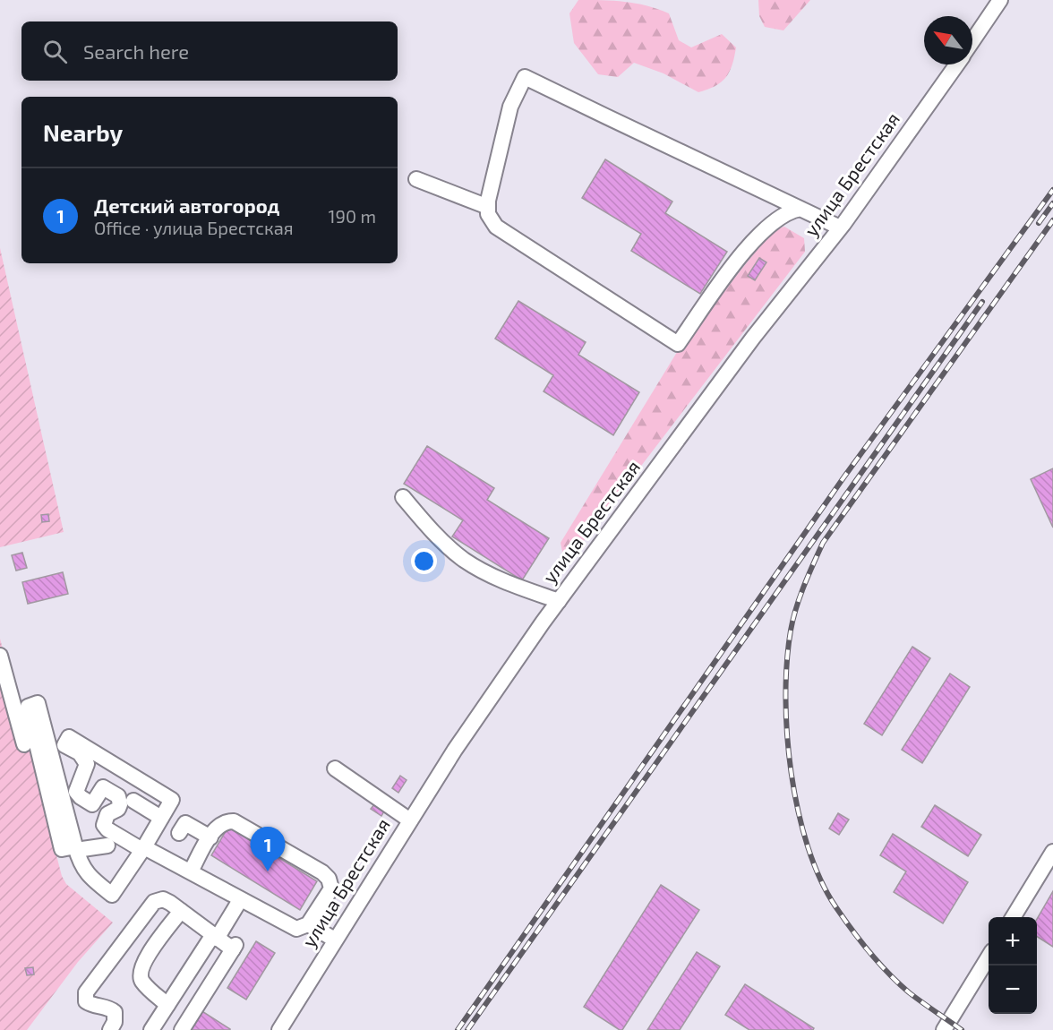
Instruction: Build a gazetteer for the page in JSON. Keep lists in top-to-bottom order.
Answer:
{
  "streets": {
    "street": ["улица Брестская"]
  },
  "north": "top left",
  "page": {
    "search": "Search here",
    "heading": "Nearby",
    "list": [
      {
        "mark": "1",
        "name": "Детский автогород",
        "note": "Office · улица Брестская",
        "value": "190 m"
      }
    ],
    "pins": "1",
    "map_buttons": ["+", "−"]
  }
}
